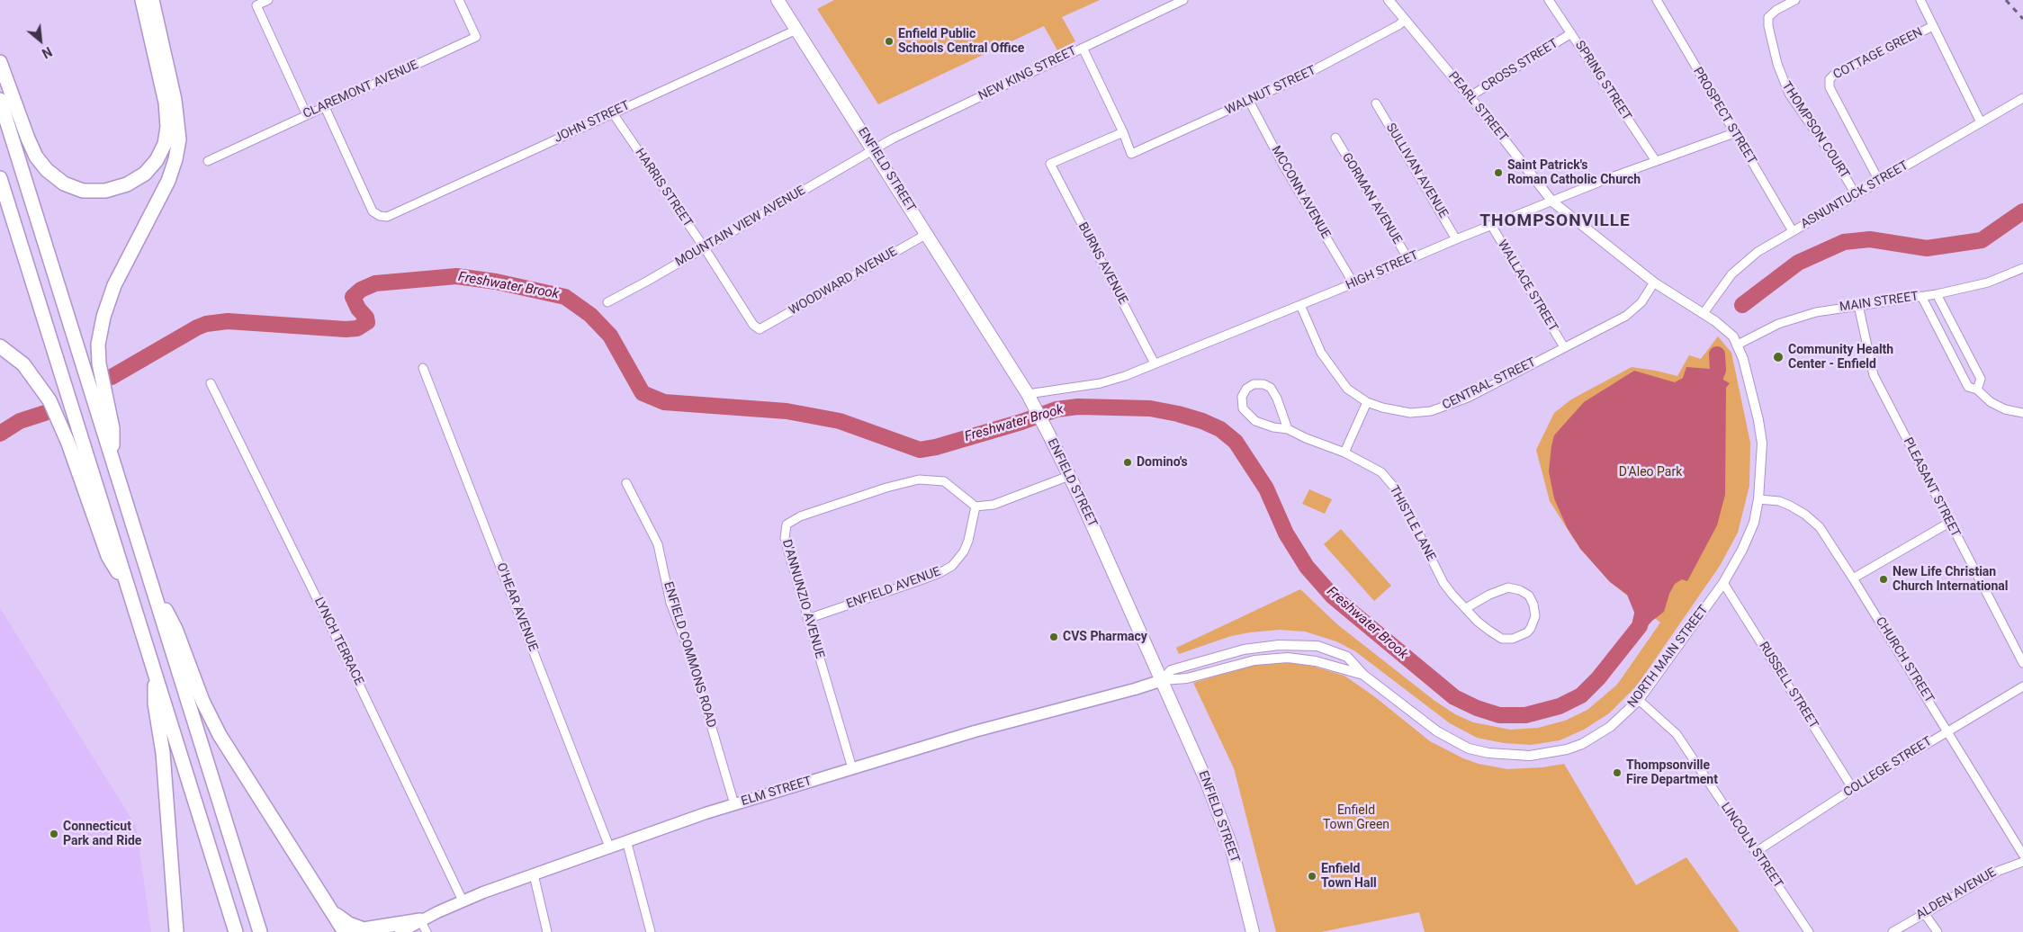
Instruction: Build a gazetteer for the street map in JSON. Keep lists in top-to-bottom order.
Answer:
{
  "streets": {
    "main road": ["ENFIELD STREET", "ELM STREET"],
    "street": [
      "COTTAGE GREEN",
      "CROSS STREET",
      "NEW KING STREET",
      "SPRING STREET",
      "CLAREMONT AVENUE",
      "WALNUT STREET",
      "PEARL STREET",
      "PROSPECT STREET",
      "JOHN STREET",
      "THOMPSON COURT",
      "SULLIVAN AVENUE",
      "HARRIS STREET",
      "MCCONN AVENUE",
      "ASNUNTUCK STREET",
      "GORMAN AVENUE",
      "MOUNTAIN VIEW AVENUE",
      "BURNS AVENUE",
      "HIGH STREET",
      "WOODWARD AVENUE",
      "WALLACE STREET",
      "MAIN STREET",
      "CENTRAL STREET",
      "PLEASANT STREET",
      "THISTLE LANE",
      "ENFIELD AVENUE",
      "D'ANNUNZIO AVENUE",
      "O'HEAR AVENUE",
      "LYNCH TERRACE",
      "ENFIELD COMMONS ROAD",
      "NORTH MAIN STREET",
      "CHURCH STREET",
      "RUSSELL STREET",
      "COLLEGE STREET",
      "LINCOLN STREET",
      "ALDEN AVENUE"
    ]
  },
  "crossings": [
    ["COTTAGE GREEN", "ASNUNTUCK STREET"],
    ["CROSS STREET", "SPRING STREET"],
    ["CROSS STREET", "PEARL STREET"],
    ["NEW KING STREET", "ENFIELD STREET"],
    ["NEW KING STREET", "MOUNTAIN VIEW AVENUE"],
    ["SPRING STREET", "HIGH STREET"],
    ["CLAREMONT AVENUE", "JOHN STREET"],
    ["WALNUT STREET", "PEARL STREET"],
    ["WALNUT STREET", "MCCONN AVENUE"],
    ["WALNUT STREET", "BURNS AVENUE"],
    ["PEARL STREET", "ASNUNTUCK STREET"],
    ["PEARL STREET", "HIGH STREET"],
    ["PEARL STREET", "MAIN STREET"],
    ["PEARL STREET", "CENTRAL STREET"],
    ["PEARL STREET", "NORTH MAIN STREET"],
    ["PROSPECT STREET", "ASNUNTUCK STREET"],
    ["PROSPECT STREET", "HIGH STREET"],
    ["JOHN STREET", "ENFIELD STREET"],
    ["JOHN STREET", "HARRIS STREET"],
    ["THOMPSON COURT", "ASNUNTUCK STREET"],
    ["ENFIELD STREET", "MOUNTAIN VIEW AVENUE"],
    ["ENFIELD STREET", "HIGH STREET"],
    ["ENFIELD STREET", "WOODWARD AVENUE"],
    ["ENFIELD STREET", "NORTH MAIN STREET"],
    ["ENFIELD STREET", "ELM STREET"],
    ["SULLIVAN AVENUE", "HIGH STREET"],
    ["HARRIS STREET", "MOUNTAIN VIEW AVENUE"],
    ["HARRIS STREET", "WOODWARD AVENUE"],
    ["MCCONN AVENUE", "HIGH STREET"],
    ["GORMAN AVENUE", "HIGH STREET"],
    ["BURNS AVENUE", "HIGH STREET"],
    ["HIGH STREET", "WALLACE STREET"],
    ["HIGH STREET", "CENTRAL STREET"],
    ["WALLACE STREET", "CENTRAL STREET"],
    ["MAIN STREET", "PLEASANT STREET"],
    ["MAIN STREET", "NORTH MAIN STREET"],
    ["ENFIELD AVENUE", "D'ANNUNZIO AVENUE"],
    ["D'ANNUNZIO AVENUE", "ELM STREET"],
    ["O'HEAR AVENUE", "ELM STREET"],
    ["LYNCH TERRACE", "ELM STREET"],
    ["ENFIELD COMMONS ROAD", "ELM STREET"],
    ["NORTH MAIN STREET", "CHURCH STREET"],
    ["NORTH MAIN STREET", "RUSSELL STREET"],
    ["NORTH MAIN STREET", "ELM STREET"],
    ["NORTH MAIN STREET", "LINCOLN STREET"],
    ["CHURCH STREET", "COLLEGE STREET"],
    ["RUSSELL STREET", "COLLEGE STREET"],
    ["COLLEGE STREET", "LINCOLN STREET"]
  ],
  "districts": ["THOMPSONVILLE"],
  "water": ["Freshwater Brook"],
  "parks": ["D'Aleo Park", "Enfield Town Green"],
  "places": [
    "Enfield Public Schools Central Office",
    "Saint Patrick's Roman Catholic Church",
    "Community Health Center - Enfield",
    "Domino's",
    "New Life Christian Church International",
    "CVS Pharmacy",
    "Thompsonville Fire Department",
    "Connecticut Park and Ride",
    "Enfield Town Hall"
  ],
  "north": "bottom right"
}
